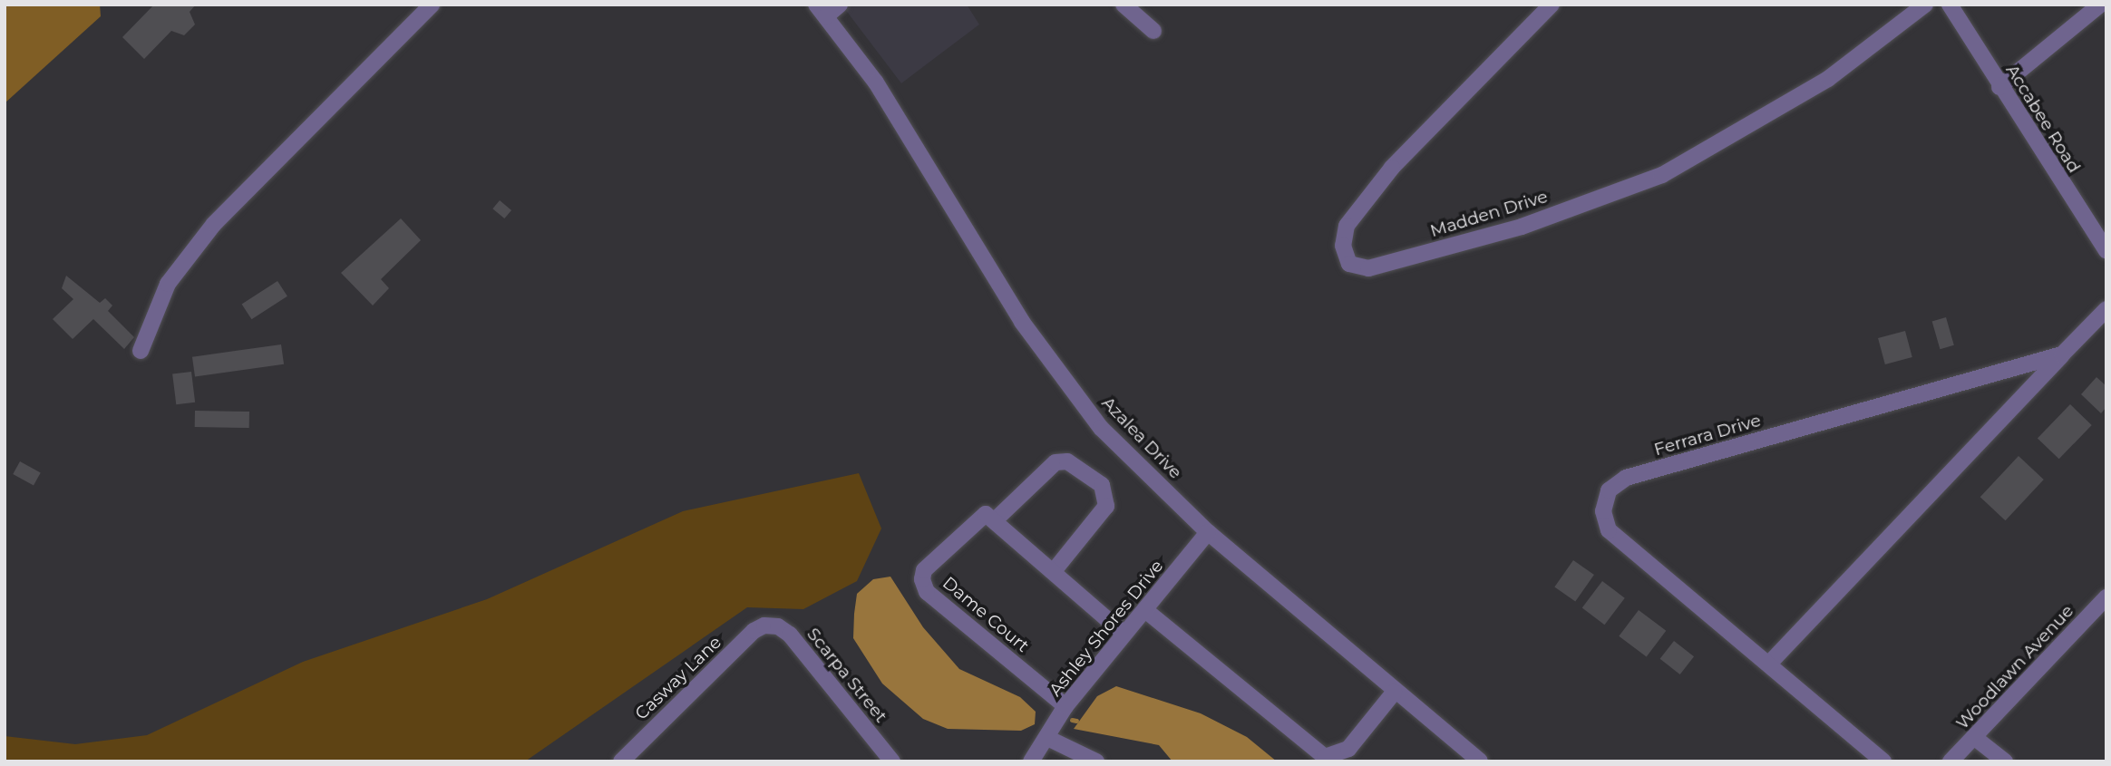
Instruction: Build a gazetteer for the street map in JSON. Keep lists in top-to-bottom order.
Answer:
{
  "streets": {
    "street": [
      "Accabee Road",
      "Madden Drive",
      "Ferrara Drive",
      "Azalea Drive",
      "Dame Court",
      "Ashley Shores Drive",
      "Woodlawn Avenue",
      "Scarpa Street",
      "Casway Lane"
    ]
  },
  "crossings": [
    ["Azalea Drive", "Ashley Shores Drive"],
    ["Dame Court", "Ashley Shores Drive"],
    ["Scarpa Street", "Casway Lane"]
  ]
}
